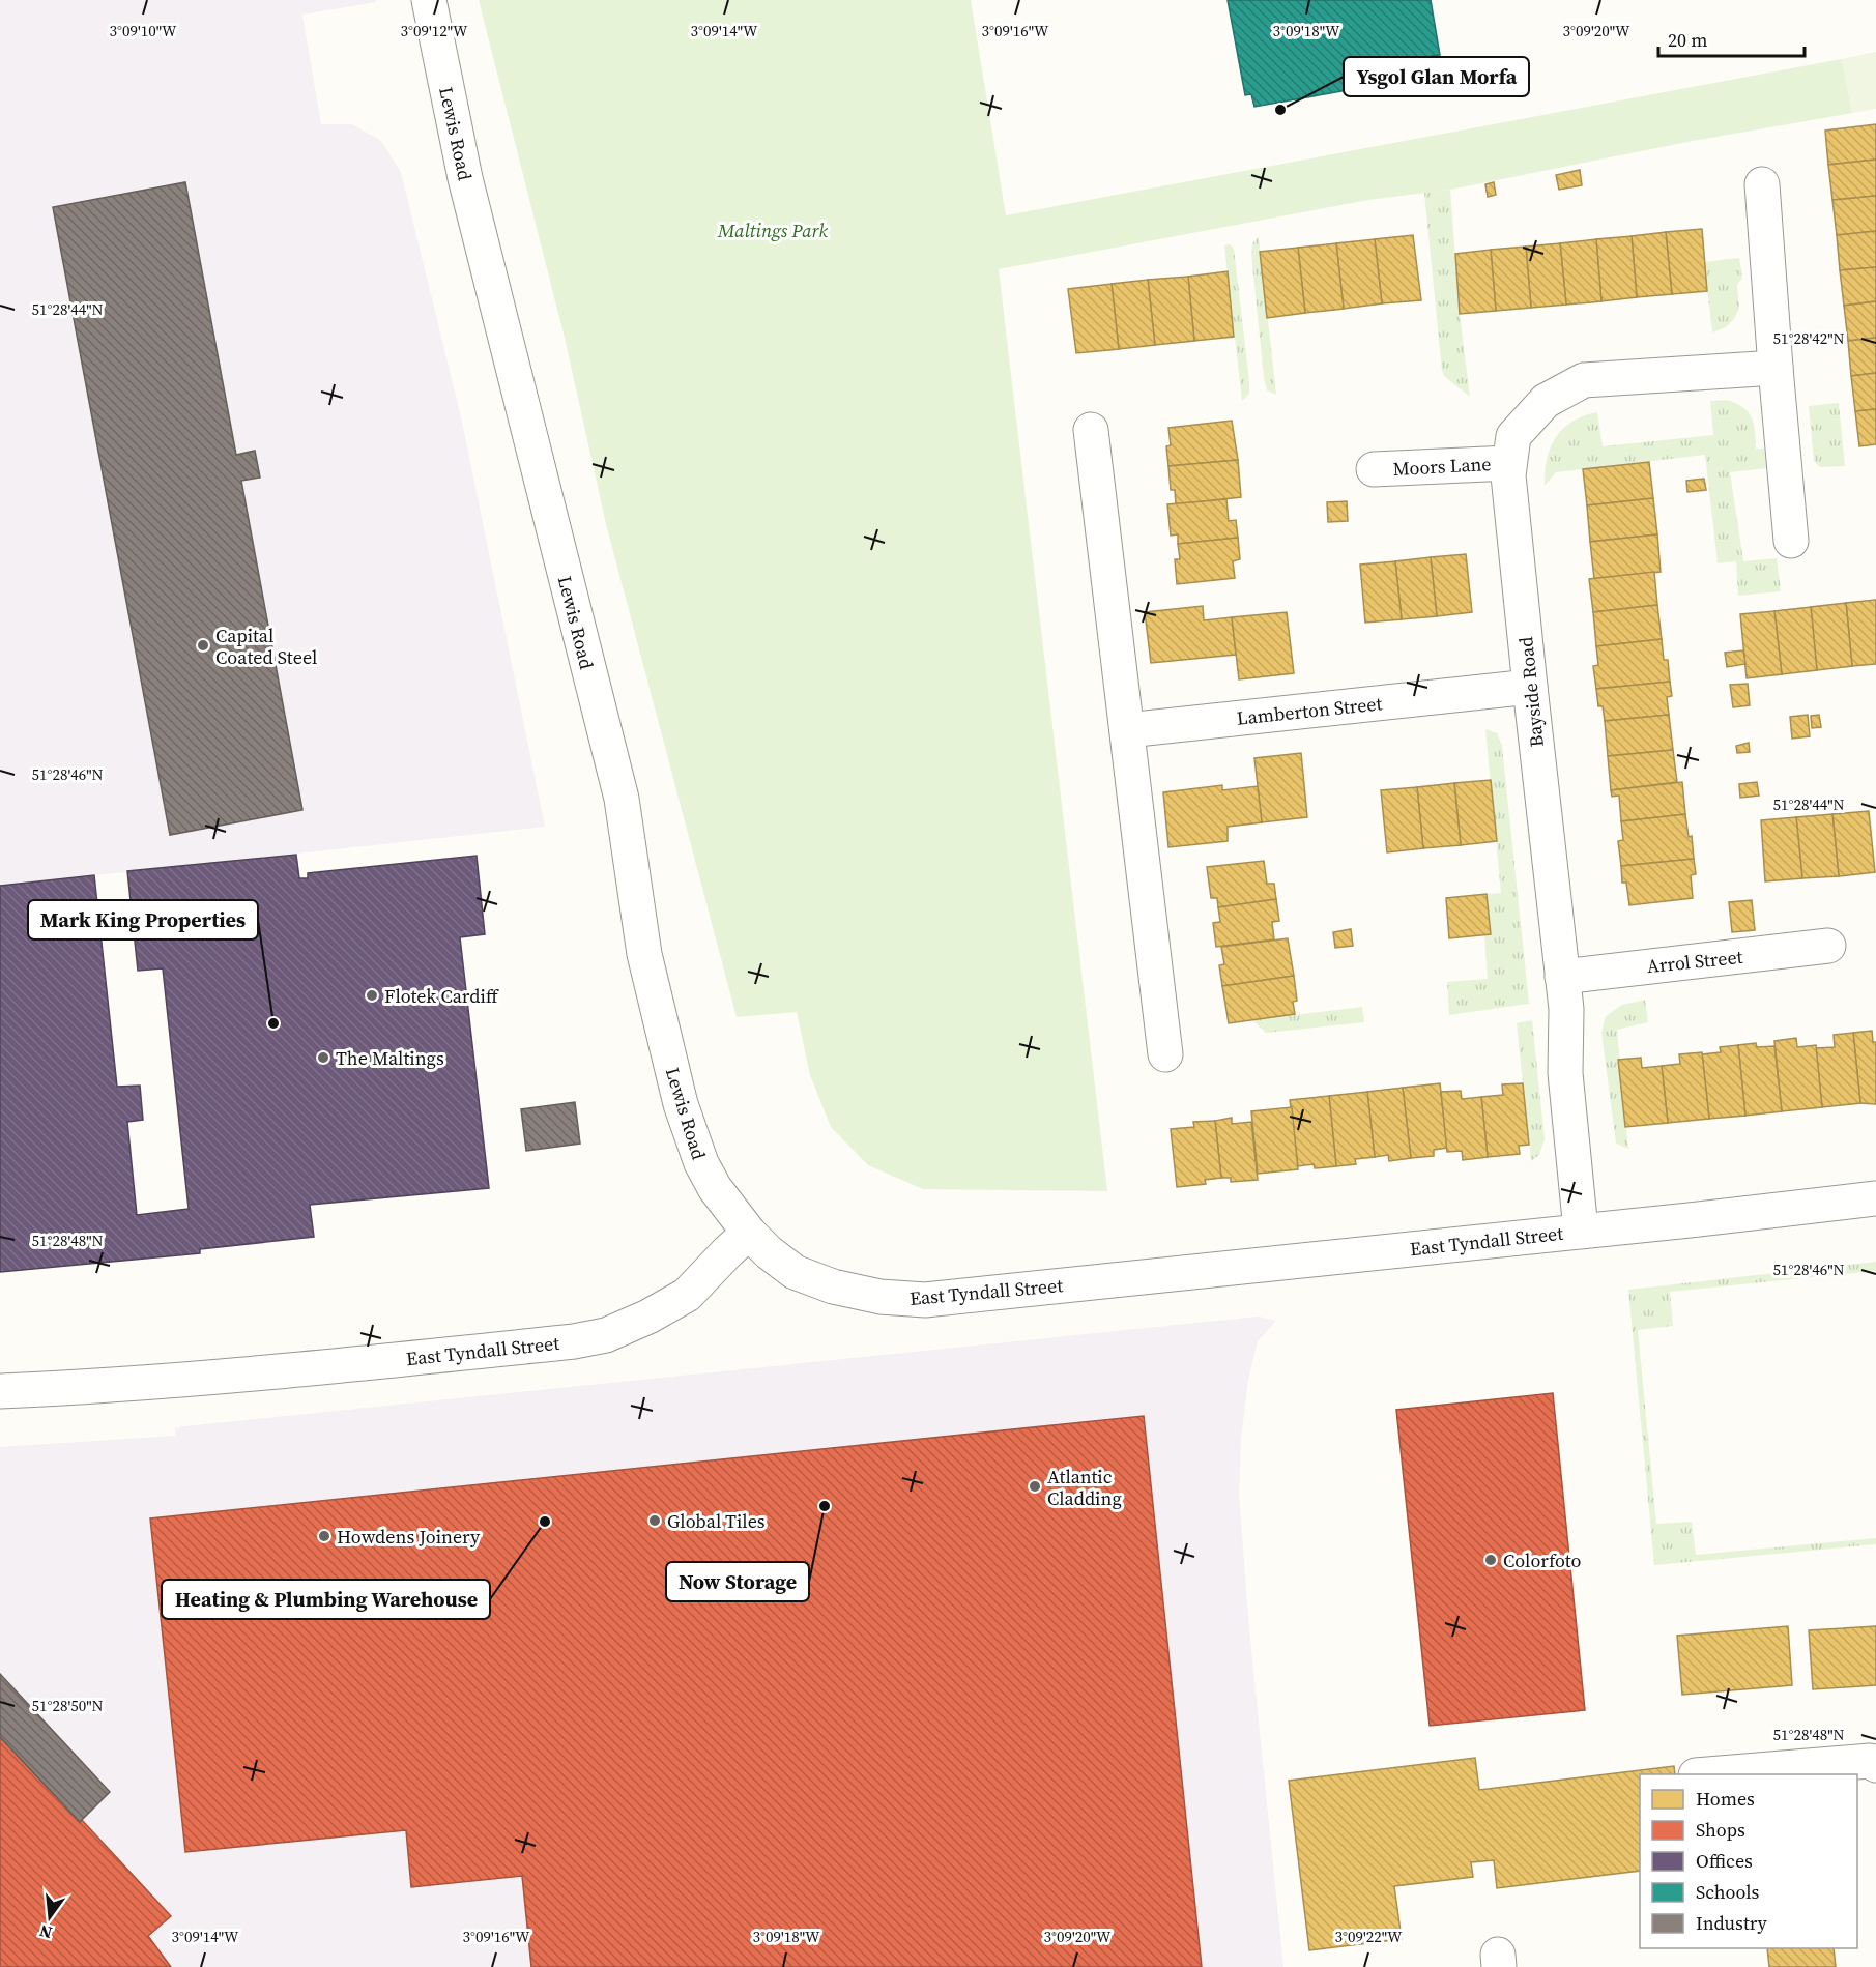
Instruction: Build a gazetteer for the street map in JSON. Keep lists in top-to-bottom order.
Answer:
{
  "streets": {
    "street": [
      "Lewis Road",
      "Moors Lane",
      "Bayside Road",
      "Lamberton Street",
      "Arrol Street",
      "East Tyndall Street"
    ]
  },
  "crossings": [
    ["Lewis Road", "East Tyndall Street"],
    ["Moors Lane", "Bayside Road"],
    ["Bayside Road", "Lamberton Street"],
    ["Bayside Road", "Arrol Street"],
    ["Bayside Road", "East Tyndall Street"]
  ],
  "parks": ["Maltings Park"],
  "places": [
    "Ysgol Glan Morfa",
    "Capital Coated Steel",
    "Flotek Cardiff",
    "Mark King Properties",
    "The Maltings",
    "Atlantic Cladding",
    "Now Storage",
    "Global Tiles",
    "Heating & Plumbing Warehouse",
    "Howdens Joinery",
    "Colorfoto"
  ],
  "legend": [
    "Homes",
    "Shops",
    "Offices",
    "Schools",
    "Industry"
  ],
  "scale_bar": "20 m",
  "north": "bottom",
  "coordinates": [
    "3°09'10\"W",
    "3°09'12\"W",
    "3°09'16\"W",
    "3°09'14\"W",
    "3°09'18\"W",
    "3°09'20\"W",
    "51°28'44\"N",
    "51°28'42\"N",
    "51°28'46\"N",
    "51°28'48\"N",
    "51°28'50\"N",
    "3°09'22\"W"
  ]
}
